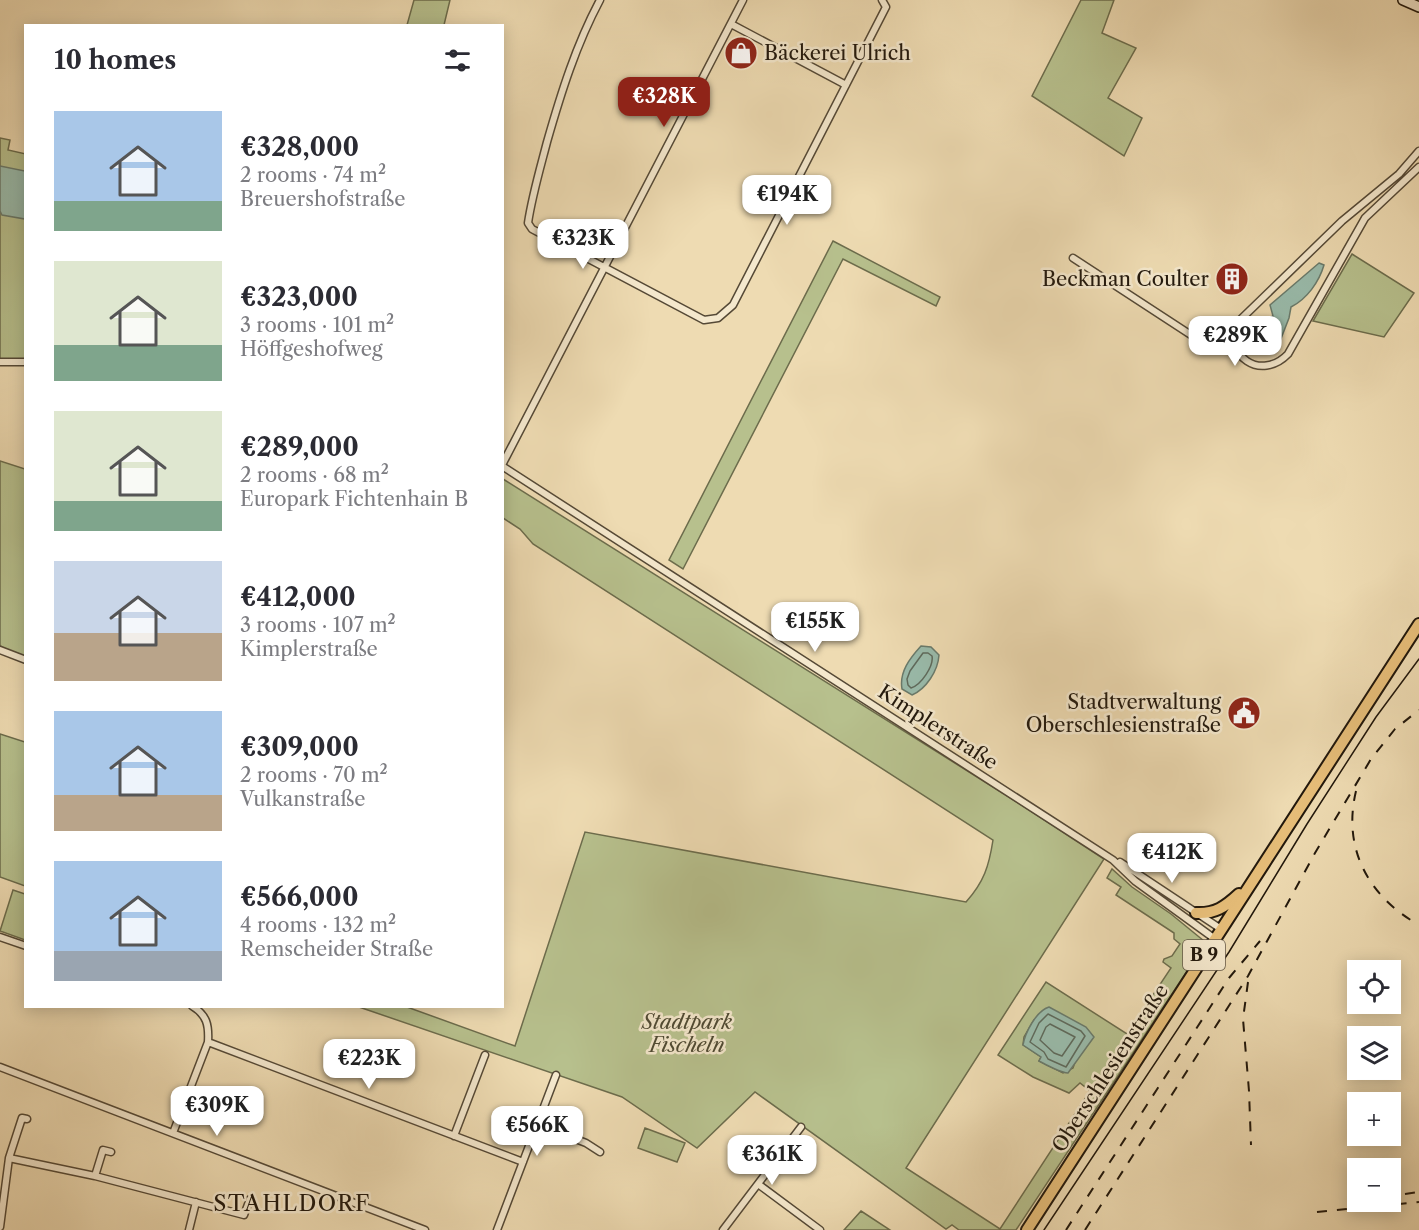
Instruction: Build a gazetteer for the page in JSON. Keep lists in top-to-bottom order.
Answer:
{
  "streets": {
    "main road": ["B 9", "Oberschlesienstraße"],
    "street": ["Kimplerstraße"]
  },
  "crossings": [
    ["Kimplerstraße", "B 9"],
    ["Kimplerstraße", "Oberschlesienstraße"],
    ["B 9", "Oberschlesienstraße"]
  ],
  "districts": ["STAHLDORF"],
  "parks": ["Stadtpark Fischeln"],
  "places": {
    "shop": ["Bäckerei Ulrich"],
    "building": ["Beckman Coulter"],
    "public building": ["Stadtverwaltung Oberschlesienstraße"]
  },
  "page": {
    "heading": "10 homes",
    "price": [
      "€328K",
      "€194K",
      "€323K",
      "€289K",
      "€155K",
      "€412K",
      "€223K",
      "€309K",
      "€566K",
      "€361K"
    ],
    "list": [
      {
        "name": "€328,000",
        "note": "2 rooms · 74 m² · Breuershofstraße"
      },
      {
        "name": "€323,000",
        "note": "3 rooms · 101 m² · Höffgeshofweg"
      },
      {
        "name": "€289,000",
        "note": "2 rooms · 68 m² · Europark Fichtenhain B"
      },
      {
        "name": "€412,000",
        "note": "3 rooms · 107 m² · Kimplerstraße"
      },
      {
        "name": "€309,000",
        "note": "2 rooms · 70 m² · Vulkanstraße"
      },
      {
        "name": "€566,000",
        "note": "4 rooms · 132 m² · Remscheider Straße"
      }
    ],
    "map_buttons": ["+", "−"]
  }
}
